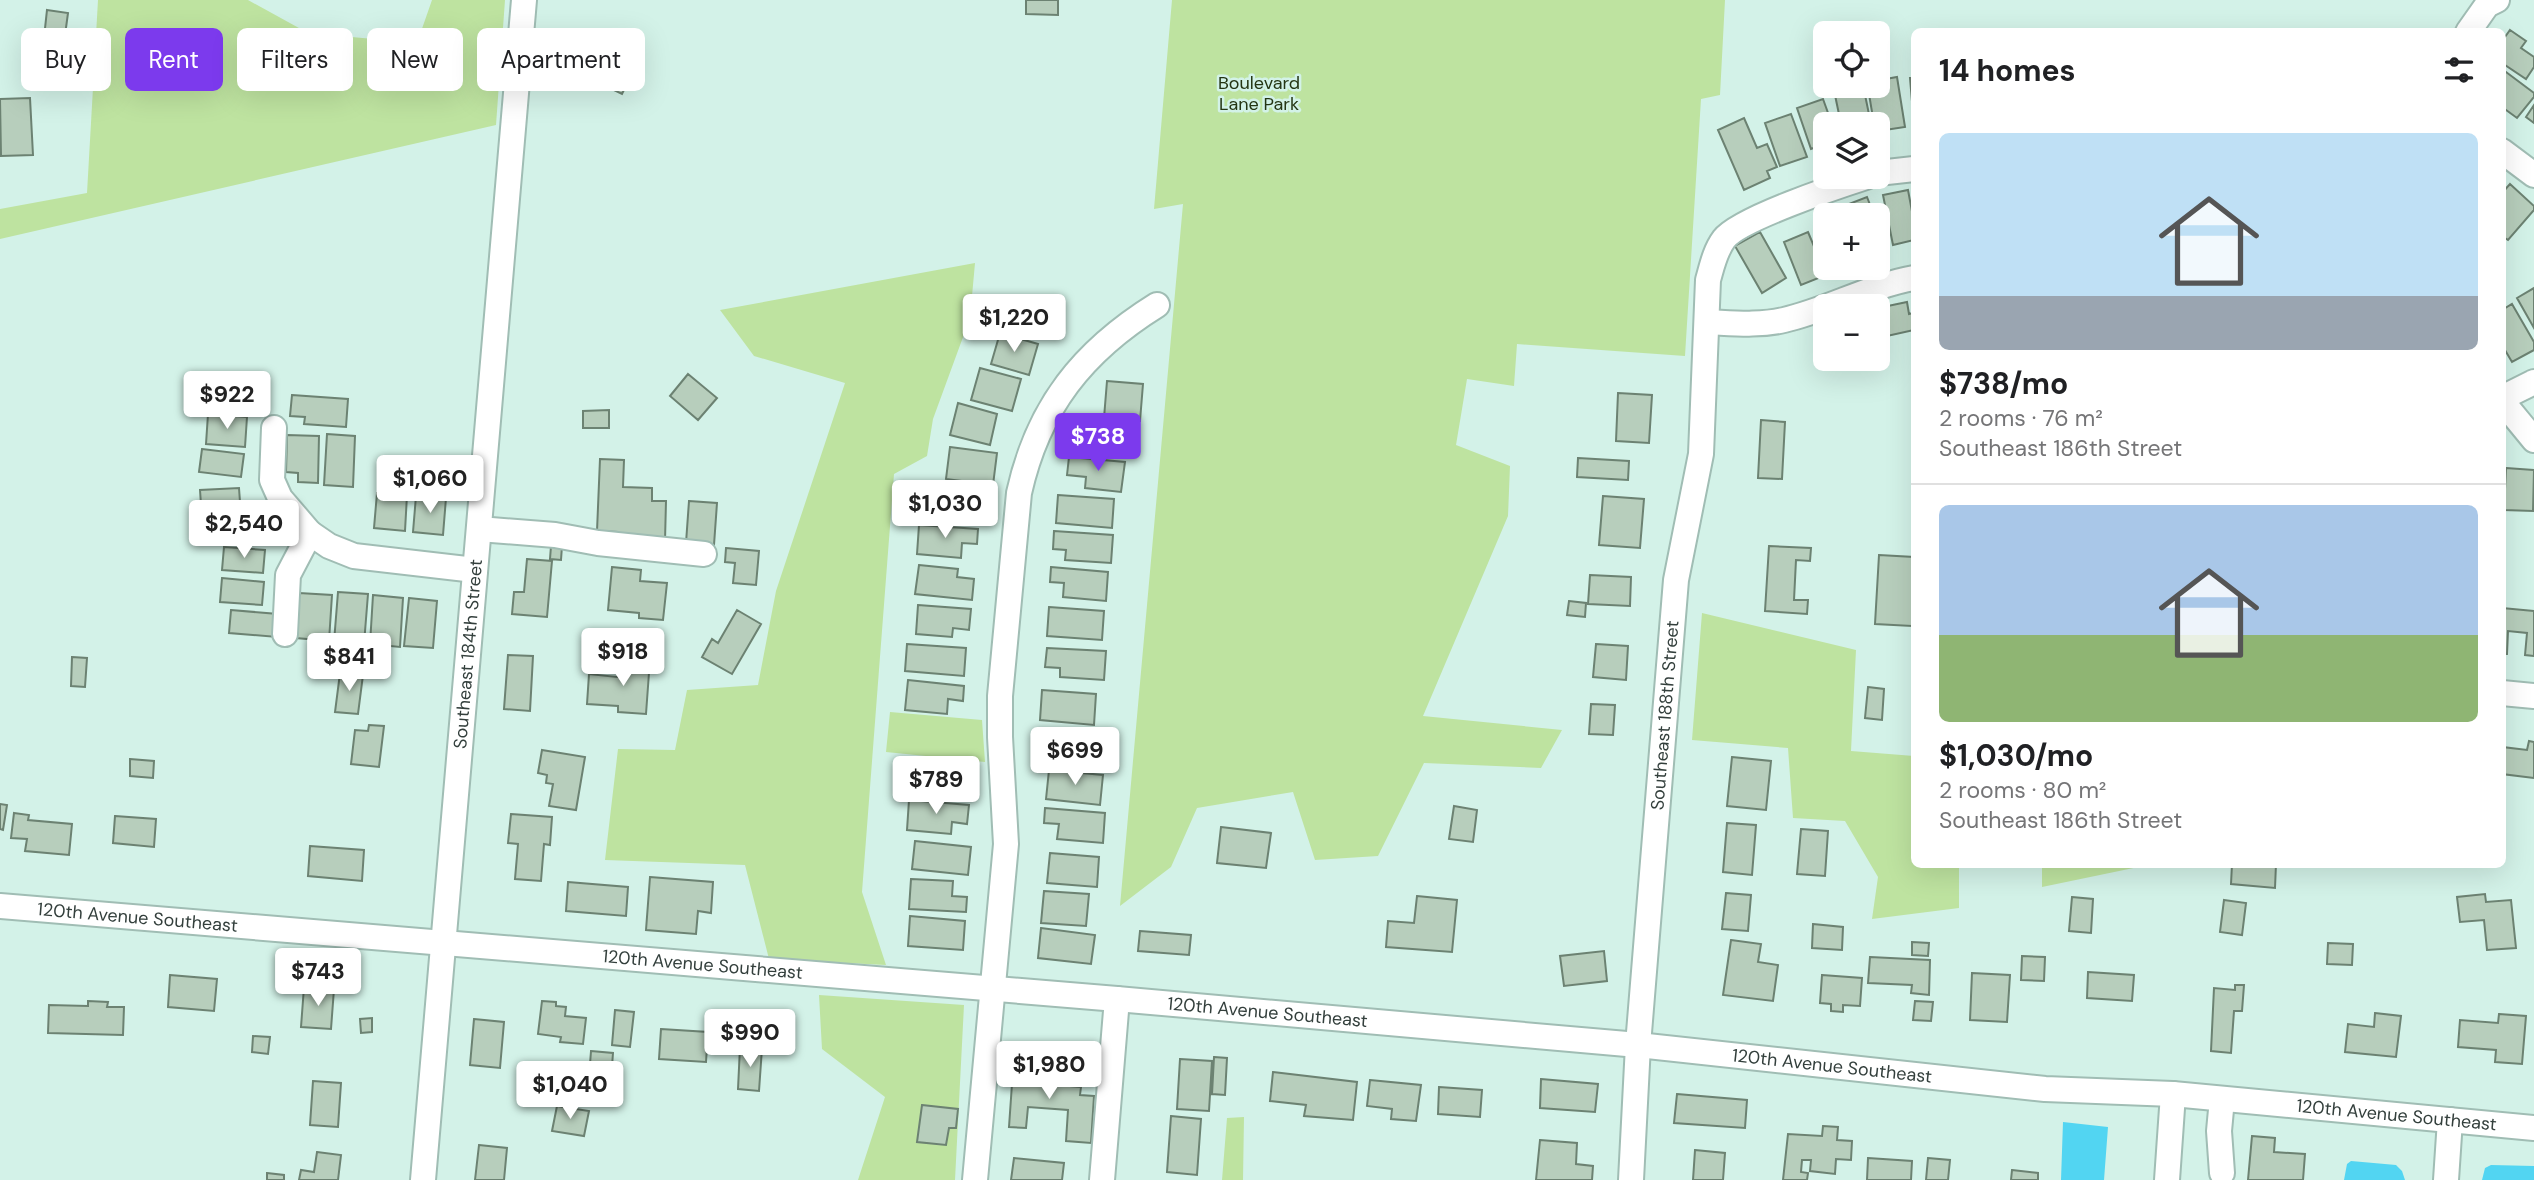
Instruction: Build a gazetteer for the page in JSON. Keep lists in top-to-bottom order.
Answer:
{
  "streets": {
    "street": ["Southeast 184th Street", "Southeast 188th Street", "120th Avenue Southeast"]
  },
  "crossings": [
    ["Southeast 184th Street", "120th Avenue Southeast"],
    ["Southeast 188th Street", "120th Avenue Southeast"]
  ],
  "parks": ["Boulevard Lane Park"],
  "page": {
    "map_buttons": ["+", "−"],
    "chip": [
      "Buy",
      "Rent",
      "Filters",
      "New",
      "Apartment"
    ],
    "heading": "14 homes",
    "list": [
      {
        "name": "$738/mo",
        "note": "2 rooms · 76 m² · Southeast 186th Street"
      },
      {
        "name": "$1,030/mo",
        "note": "2 rooms · 80 m² · Southeast 186th Street"
      }
    ],
    "price": [
      "$1,220",
      "$922",
      "$738",
      "$1,060",
      "$1,030",
      "$2,540",
      "$918",
      "$841",
      "$699",
      "$789",
      "$743",
      "$990",
      "$1,980",
      "$1,040"
    ]
  }
}
